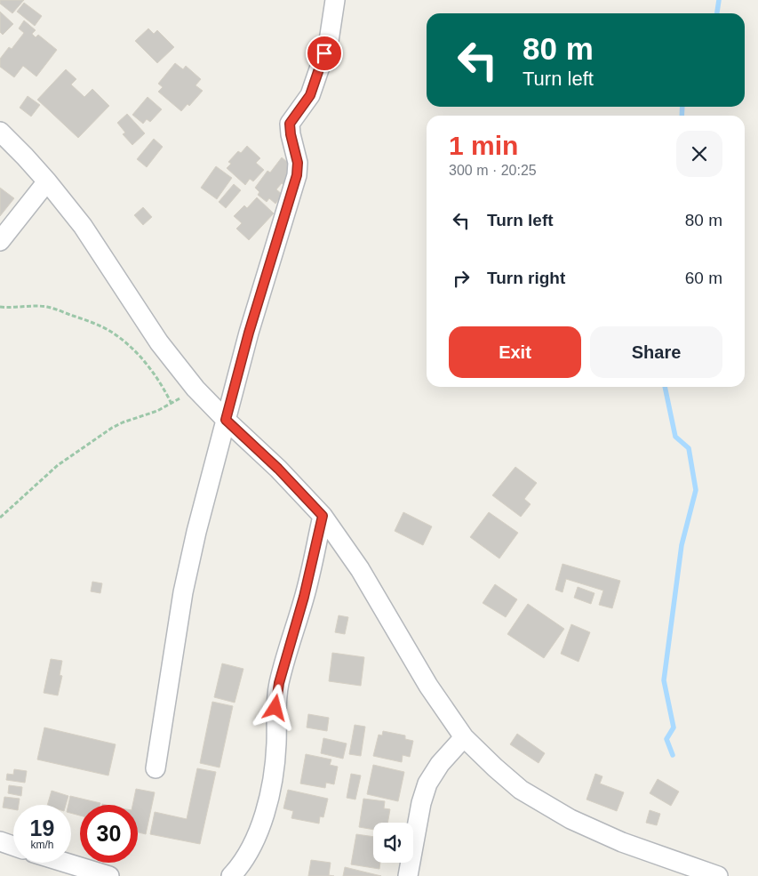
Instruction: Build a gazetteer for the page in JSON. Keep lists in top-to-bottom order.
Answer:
{
  "page": {
    "turn": ["80 m", "Turn left"],
    "heading": ["1 min", "300 m · 20:25"],
    "list": [
      {
        "name": "Turn left",
        "value": "80 m"
      },
      {
        "name": "Turn right",
        "value": "60 m"
      }
    ],
    "buttons": ["Exit", "Share"],
    "speed": "19 km/h",
    "limit": "30"
  }
}
